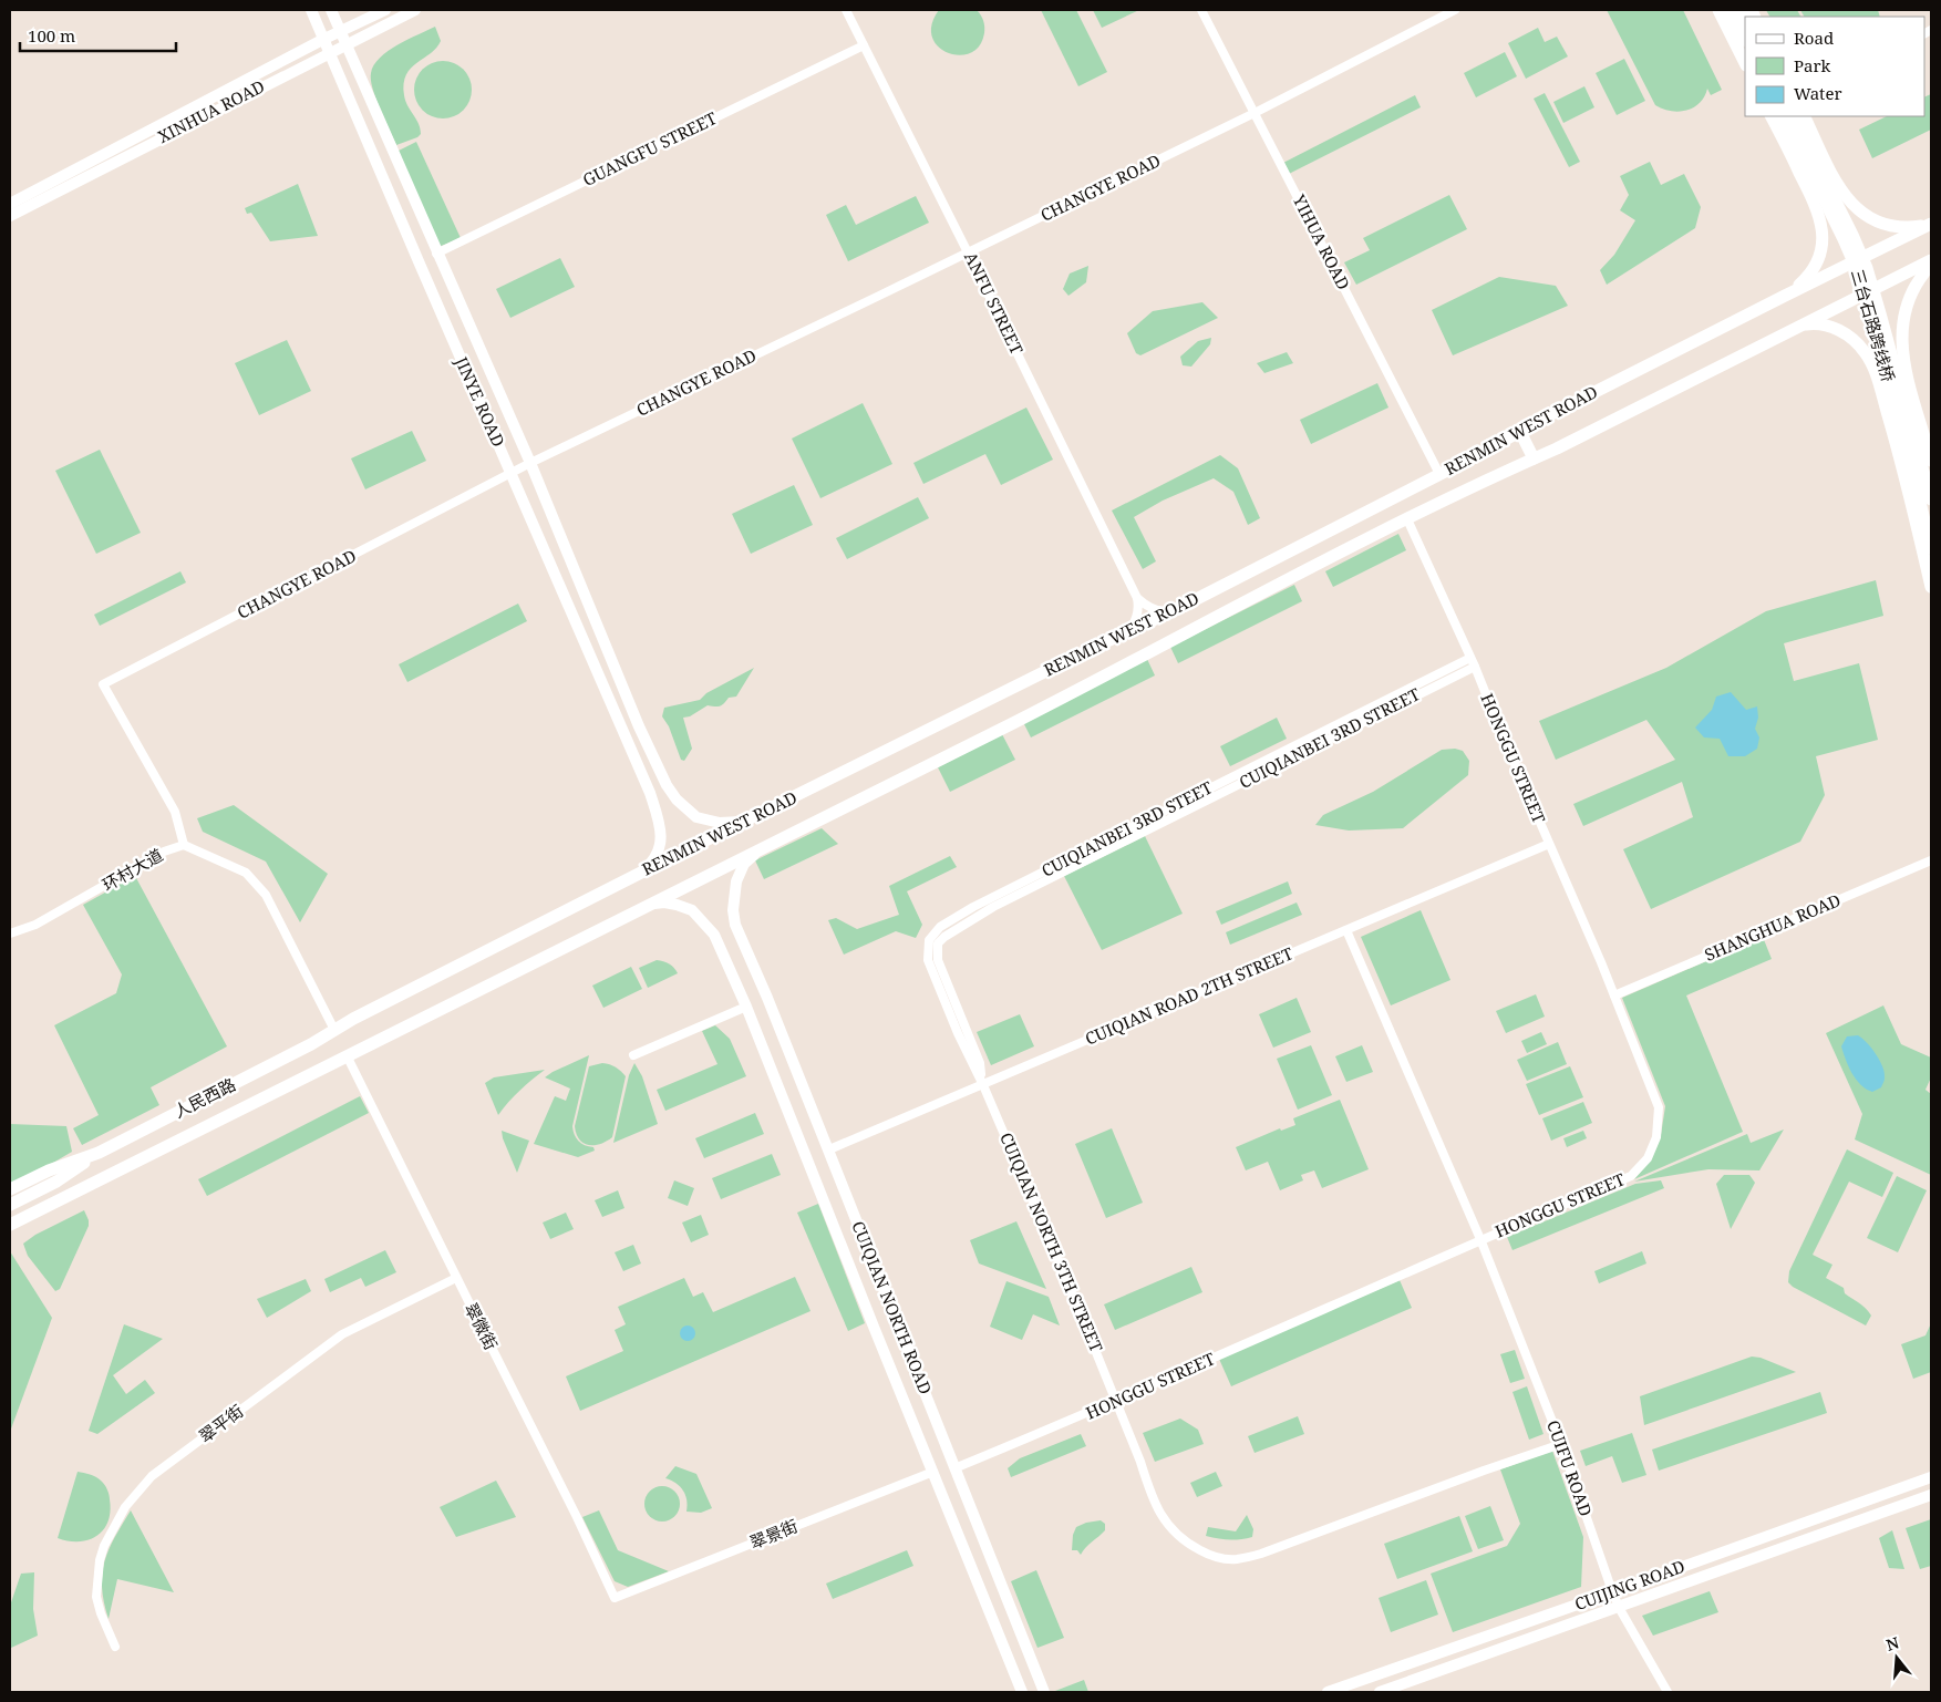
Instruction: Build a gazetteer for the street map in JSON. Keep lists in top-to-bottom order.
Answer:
{
  "streets": {
    "main road": [
      "XINHUA ROAD",
      "三台石路跨线桥",
      "JINYE ROAD",
      "RENMIN WEST ROAD",
      "人民西路",
      "CUIQIAN NORTH ROAD",
      "CUIJING ROAD"
    ],
    "street": [
      "GUANGFU STREET",
      "CHANGYE ROAD",
      "YIHUA ROAD",
      "ANFU STREET",
      "CUIQIANBEI 3RD STREET",
      "HONGGU STREET",
      "CUIQIANBEI 3RD STEET",
      "环村大道",
      "SHANGHUA ROAD",
      "CUIQIAN ROAD 2TH STREET",
      "CUIQIAN NORTH 3TH STREET",
      "翠微街",
      "翠平街",
      "CUIFU ROAD",
      "翠景街"
    ]
  },
  "crossings": [
    ["XINHUA ROAD", "JINYE ROAD"],
    ["GUANGFU STREET", "ANFU STREET"],
    ["GUANGFU STREET", "JINYE ROAD"],
    ["CHANGYE ROAD", "YIHUA ROAD"],
    ["CHANGYE ROAD", "ANFU STREET"],
    ["CHANGYE ROAD", "JINYE ROAD"],
    ["CHANGYE ROAD", "环村大道"],
    ["YIHUA ROAD", "RENMIN WEST ROAD"],
    ["JINYE ROAD", "RENMIN WEST ROAD"],
    ["RENMIN WEST ROAD", "HONGGU STREET"],
    ["RENMIN WEST ROAD", "环村大道"],
    ["RENMIN WEST ROAD", "人民西路"],
    ["RENMIN WEST ROAD", "CUIQIAN NORTH ROAD"],
    ["RENMIN WEST ROAD", "翠微街"],
    ["CUIQIANBEI 3RD STREET", "HONGGU STREET"],
    ["CUIQIANBEI 3RD STREET", "CUIQIANBEI 3RD STEET"],
    ["CUIQIANBEI 3RD STREET", "CUIQIAN ROAD 2TH STREET"],
    ["CUIQIANBEI 3RD STREET", "CUIQIAN NORTH 3TH STREET"],
    ["HONGGU STREET", "CUIQIANBEI 3RD STEET"],
    ["HONGGU STREET", "SHANGHUA ROAD"],
    ["HONGGU STREET", "CUIQIAN ROAD 2TH STREET"],
    ["HONGGU STREET", "CUIQIAN NORTH 3TH STREET"],
    ["HONGGU STREET", "CUIQIAN NORTH ROAD"],
    ["HONGGU STREET", "CUIFU ROAD"],
    ["CUIQIANBEI 3RD STEET", "CUIQIAN ROAD 2TH STREET"],
    ["CUIQIANBEI 3RD STEET", "CUIQIAN NORTH 3TH STREET"],
    ["CUIQIAN ROAD 2TH STREET", "CUIQIAN NORTH 3TH STREET"],
    ["CUIQIAN ROAD 2TH STREET", "CUIQIAN NORTH ROAD"],
    ["CUIQIAN ROAD 2TH STREET", "CUIFU ROAD"],
    ["CUIQIAN NORTH 3TH STREET", "CUIFU ROAD"],
    ["CUIQIAN NORTH ROAD", "翠景街"],
    ["翠微街", "翠平街"],
    ["翠微街", "翠景街"],
    ["CUIFU ROAD", "CUIJING ROAD"]
  ],
  "legend": ["Road", "Park", "Water"],
  "scale_bar": "100 m",
  "north": "top"
}
